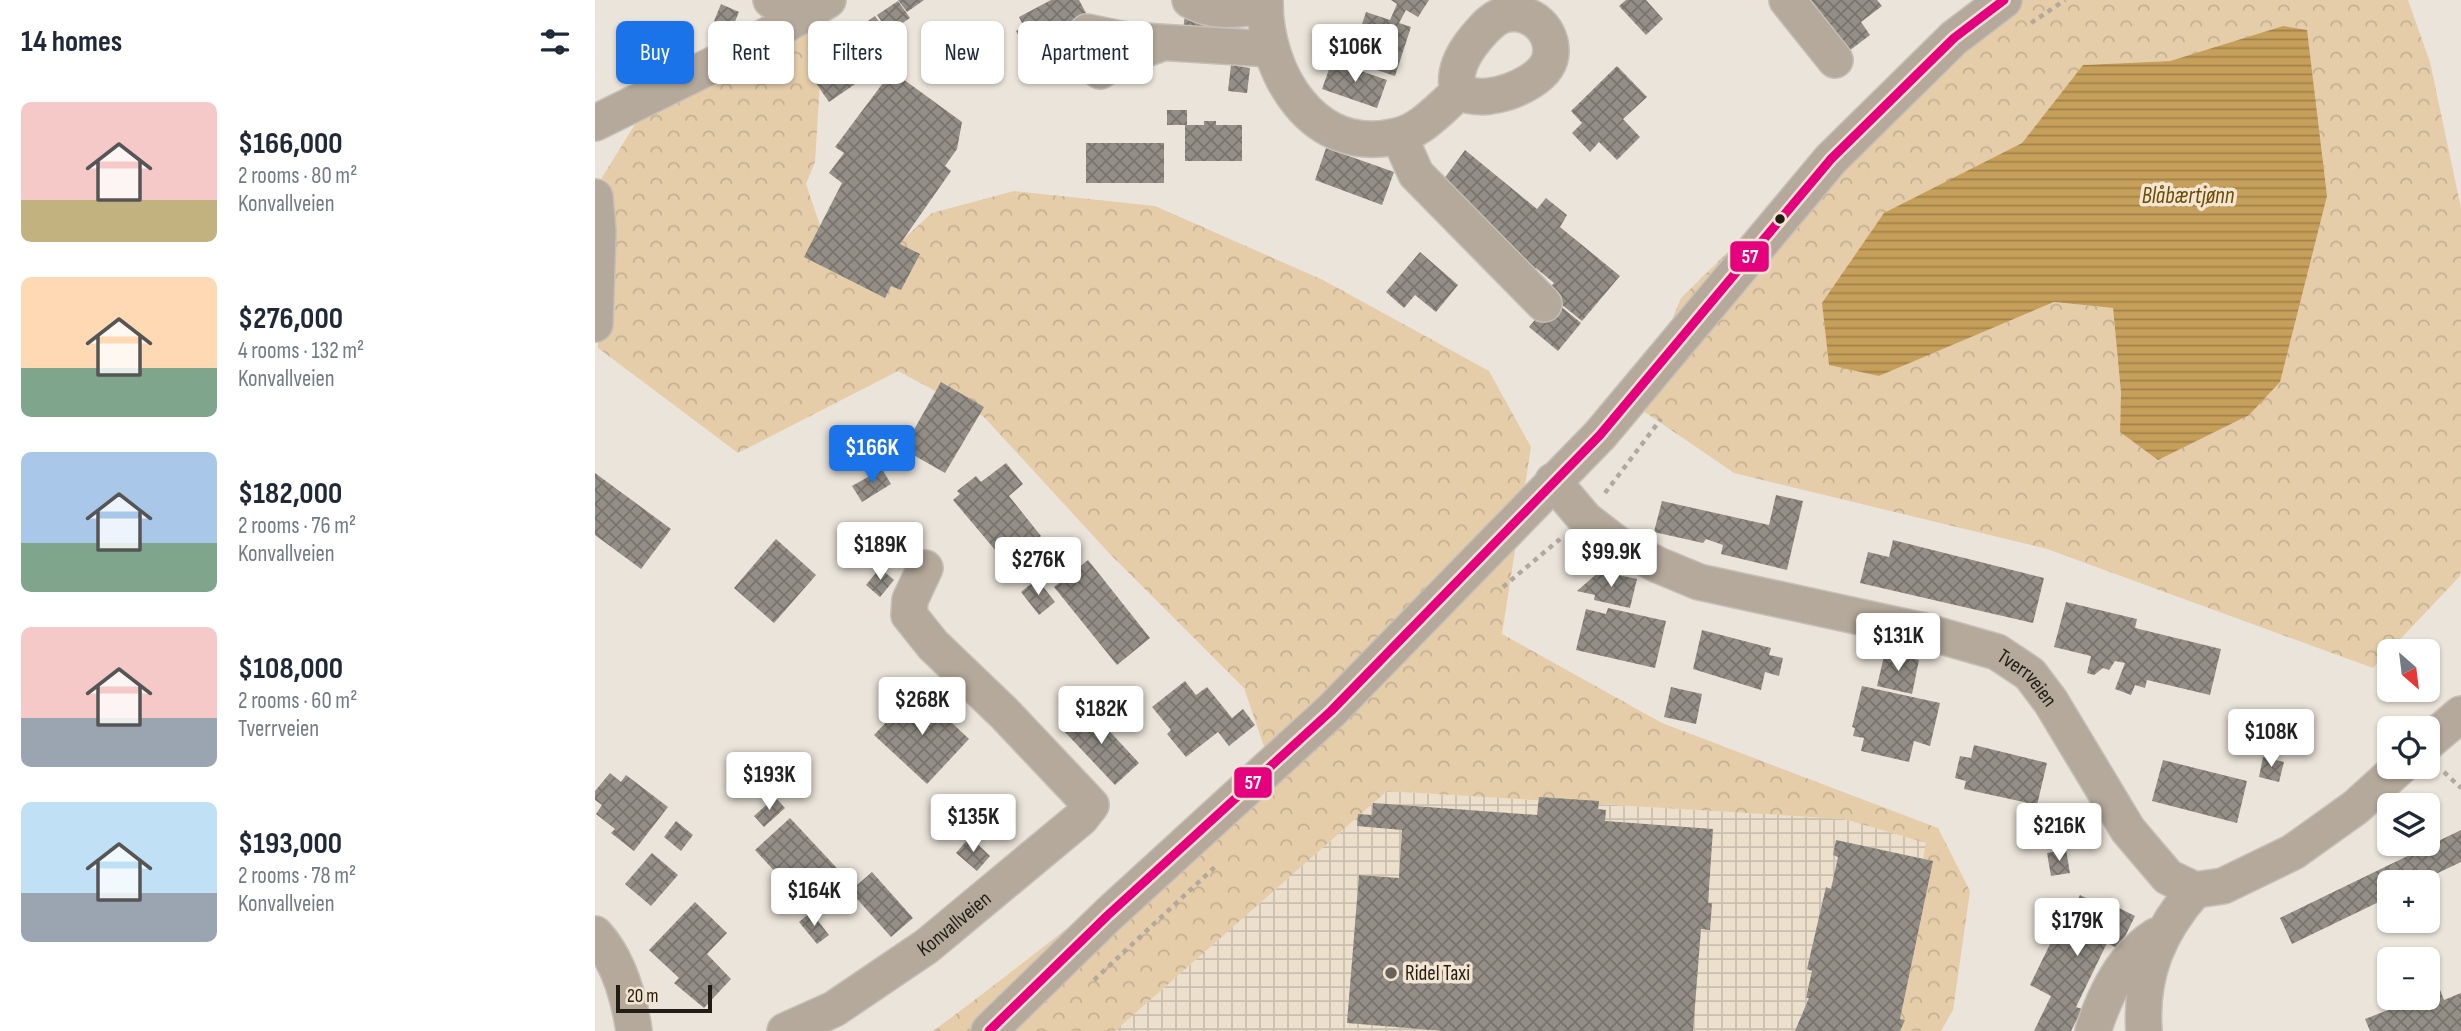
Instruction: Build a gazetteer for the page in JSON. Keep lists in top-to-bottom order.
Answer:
{
  "streets": {
    "street": ["Tverrveien", "Konvallveien"]
  },
  "water": ["Blåbærtjønn"],
  "places": ["Ridel Taxi"],
  "lines": ["transit line 57"],
  "scale_bar": "20 m",
  "north": "bottom right",
  "page": {
    "heading": "14 homes",
    "chip": [
      "Buy",
      "Rent",
      "Filters",
      "New",
      "Apartment"
    ],
    "price": [
      "$106K",
      "$166K",
      "$189K",
      "$99.9K",
      "$276K",
      "$131K",
      "$268K",
      "$182K",
      "$108K",
      "$193K",
      "$135K",
      "$216K",
      "$164K",
      "$179K"
    ],
    "list": [
      {
        "name": "$166,000",
        "note": "2 rooms · 80 m² · Konvallveien"
      },
      {
        "name": "$276,000",
        "note": "4 rooms · 132 m² · Konvallveien"
      },
      {
        "name": "$182,000",
        "note": "2 rooms · 76 m² · Konvallveien"
      },
      {
        "name": "$108,000",
        "note": "2 rooms · 60 m² · Tverrveien"
      },
      {
        "name": "$193,000",
        "note": "2 rooms · 78 m² · Konvallveien"
      }
    ],
    "map_buttons": ["+", "−"],
    "scale": "20 m"
  }
}
